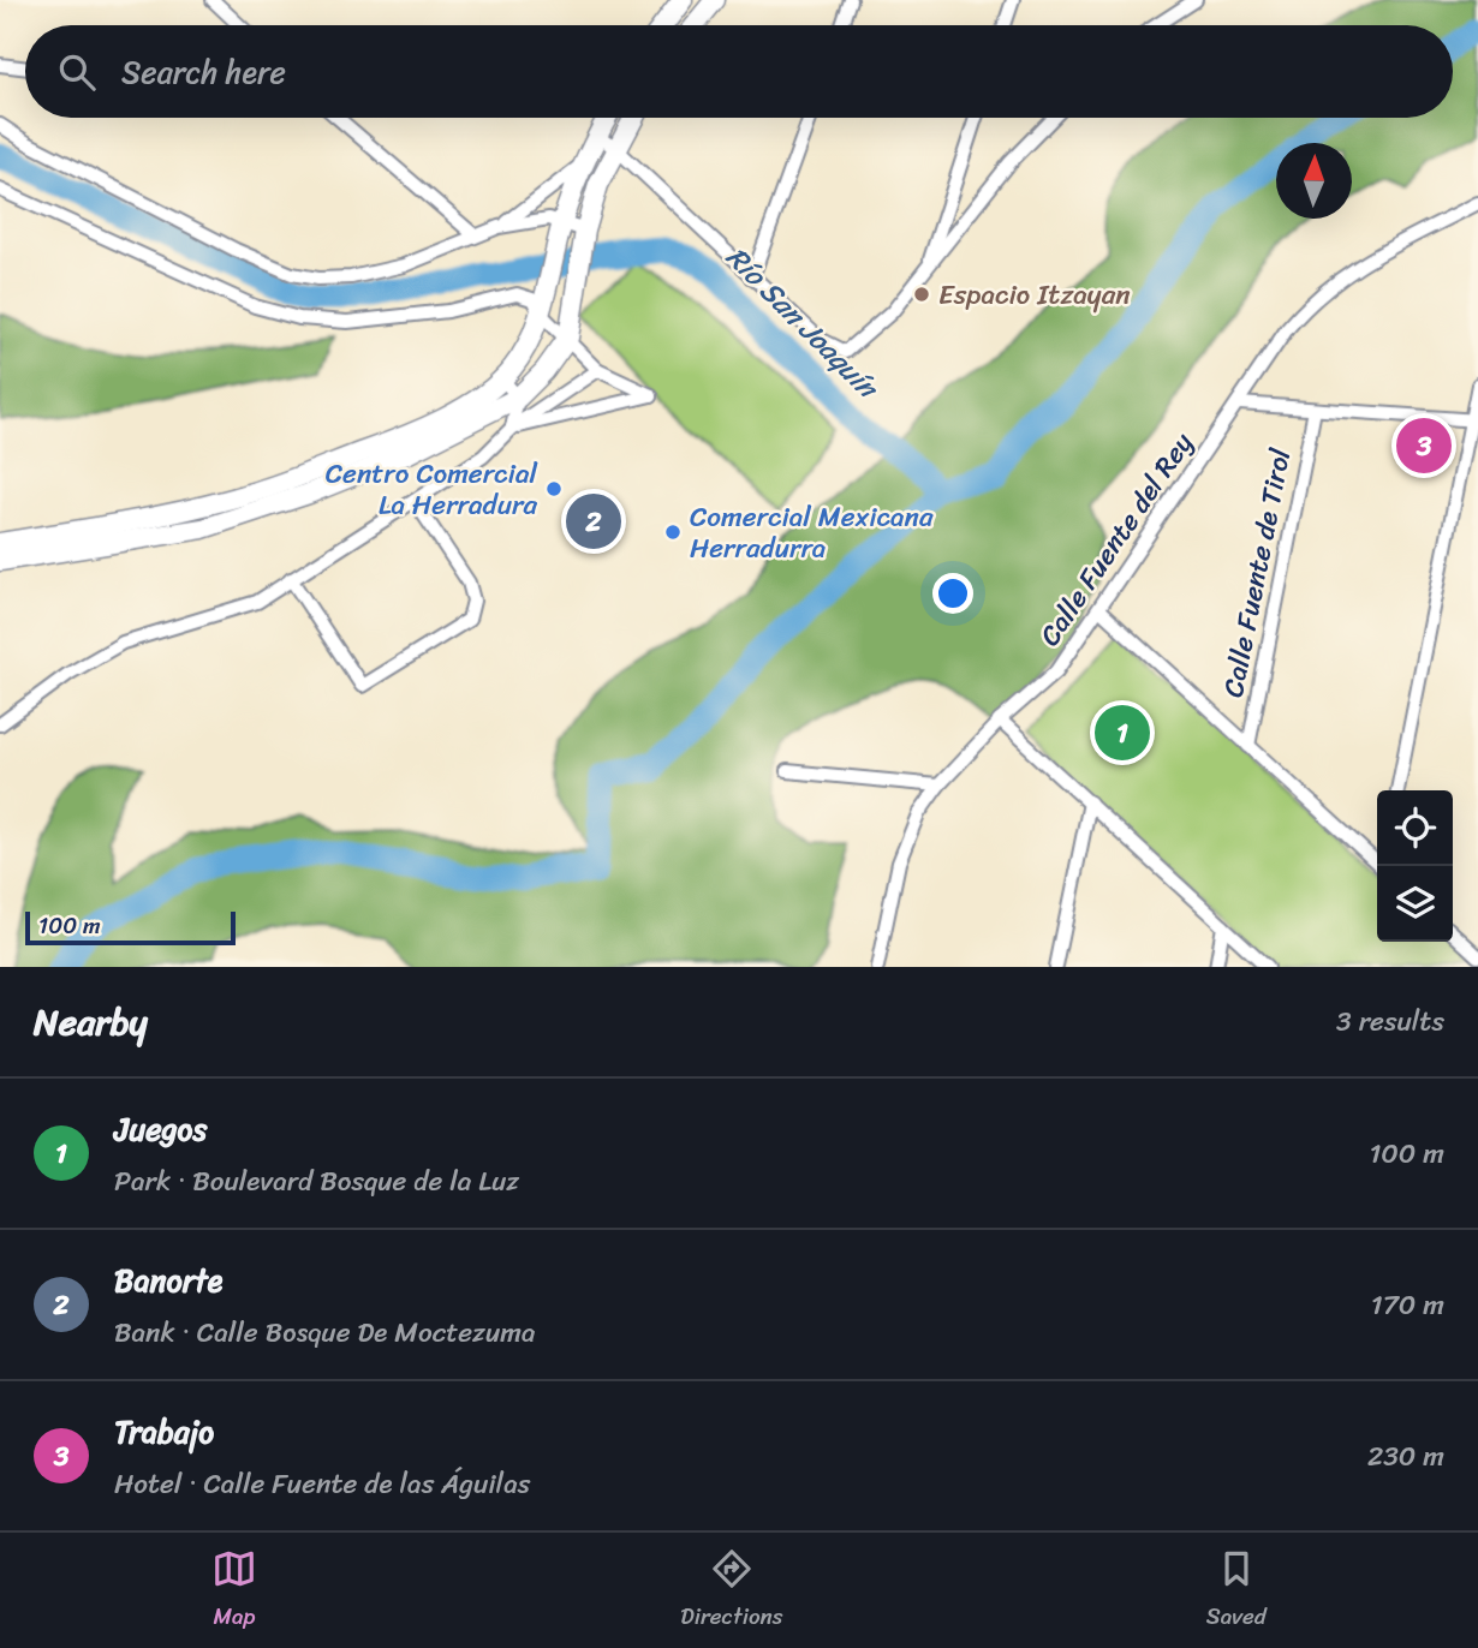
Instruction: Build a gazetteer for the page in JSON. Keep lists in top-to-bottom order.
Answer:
{
  "streets": {
    "street": ["Calle Fuente del Rey", "Calle Fuente de Tirol"]
  },
  "water": ["Río San Joaquín"],
  "places": ["Espacio Itzayan", "Centro Comercial La Herradura", "Comercial Mexicana Herradurra"],
  "scale_bar": "100 m",
  "north": "top",
  "page": {
    "search": "Search here",
    "pins": ["3", "2", "1"],
    "scale": "100 m",
    "heading": ["Nearby", "3 results"],
    "list": [
      {
        "mark": "1",
        "name": "Juegos",
        "note": "Park · Boulevard Bosque de la Luz",
        "value": "100 m"
      },
      {
        "mark": "2",
        "name": "Banorte",
        "note": "Bank · Calle Bosque De Moctezuma",
        "value": "170 m"
      },
      {
        "mark": "3",
        "name": "Trabajo",
        "note": "Hotel · Calle Fuente de las Águilas",
        "value": "230 m"
      }
    ],
    "nav": ["Map", "Directions", "Saved"]
  }
}
